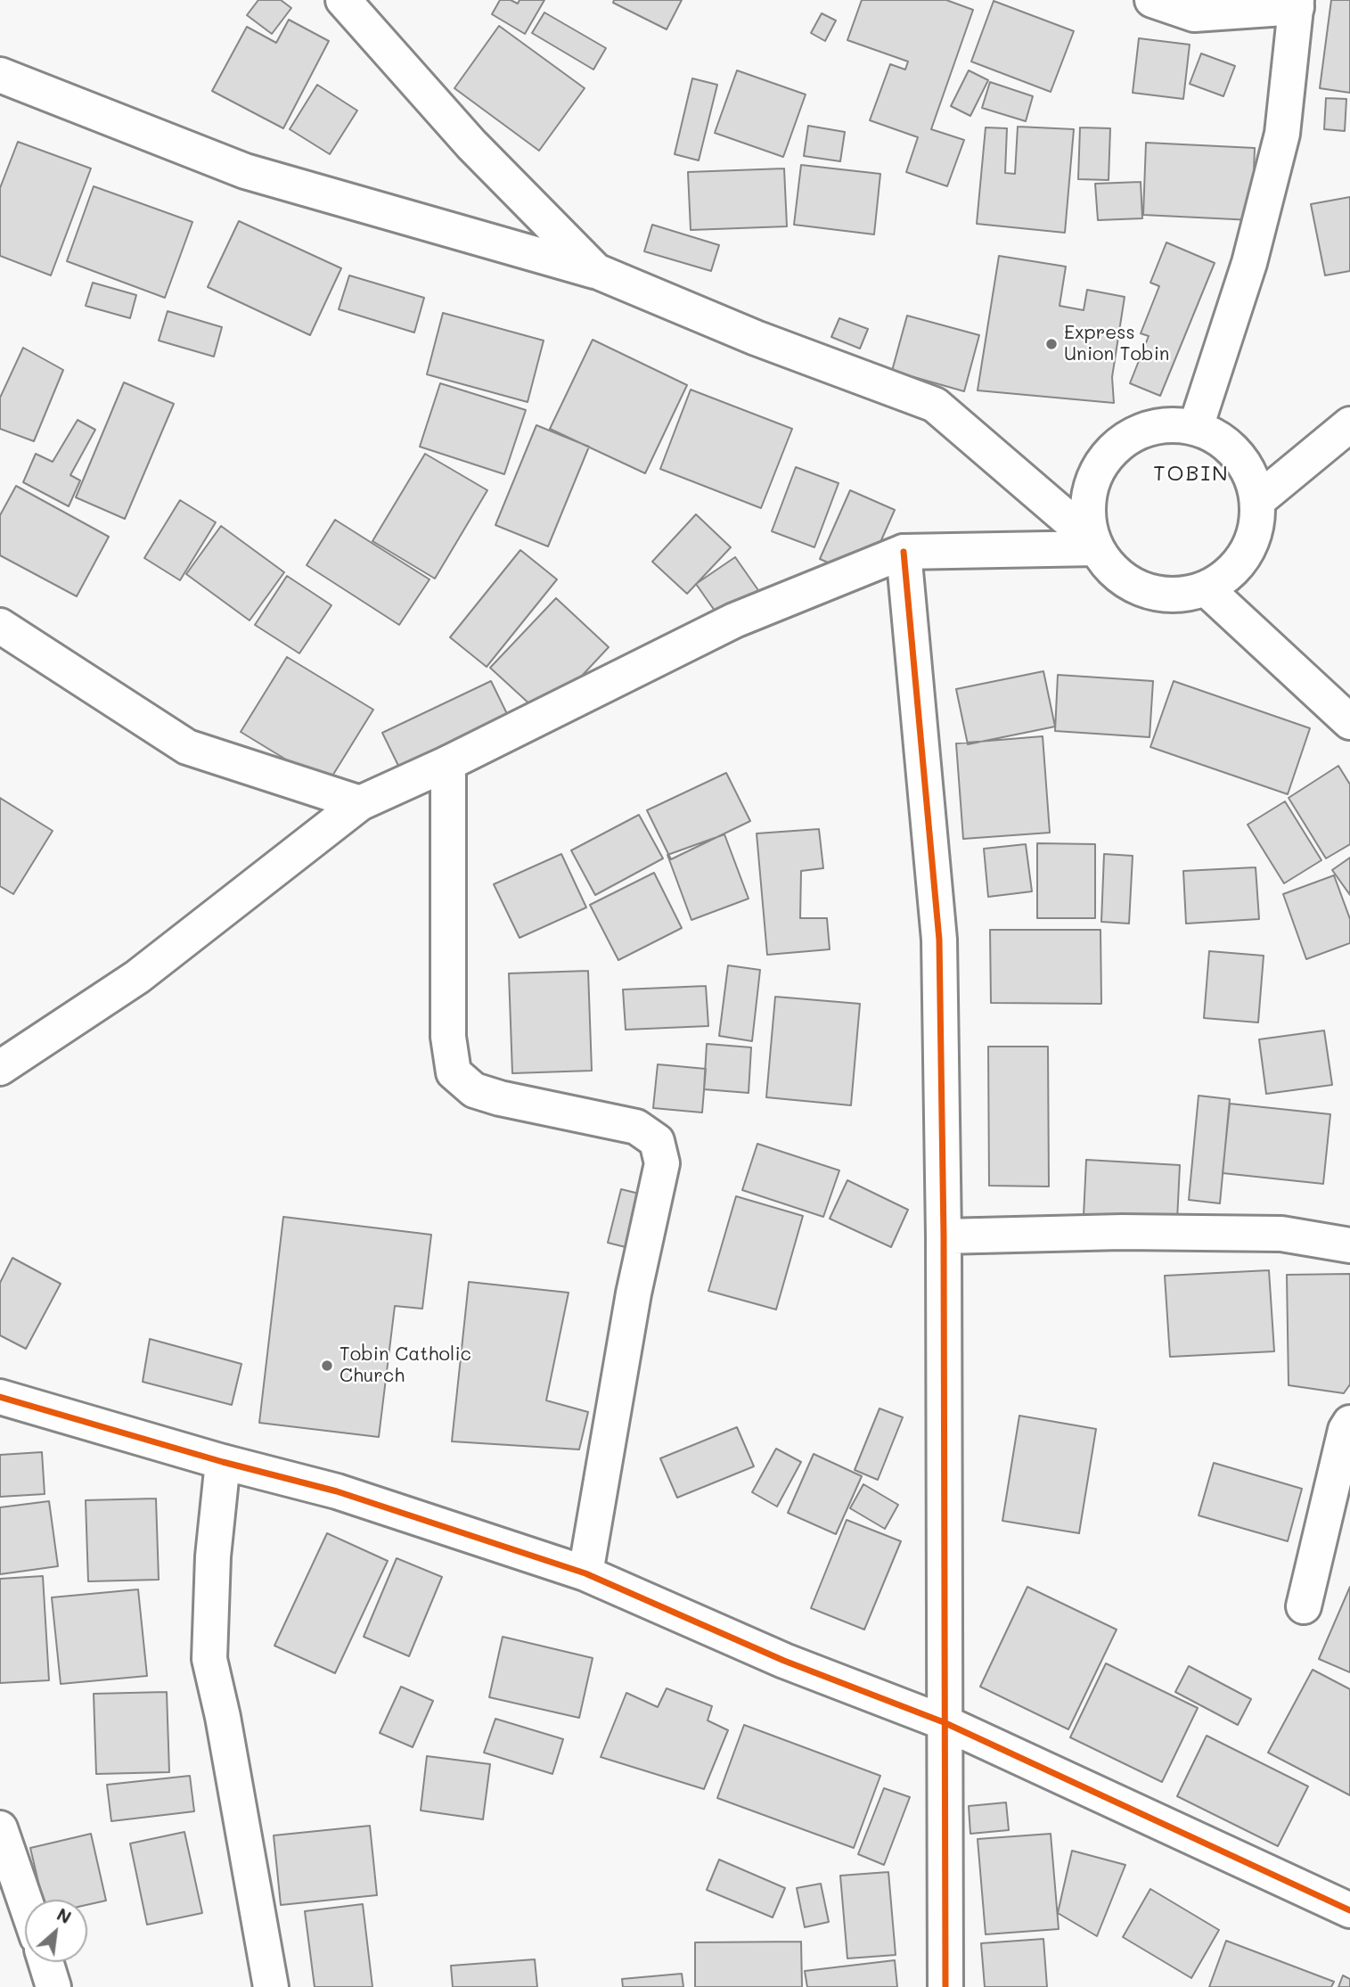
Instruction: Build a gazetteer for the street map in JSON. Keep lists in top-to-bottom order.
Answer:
{
  "districts": ["TOBIN"],
  "places": ["Express Union Tobin", "Tobin Catholic Church"],
  "north": "top right"
}
